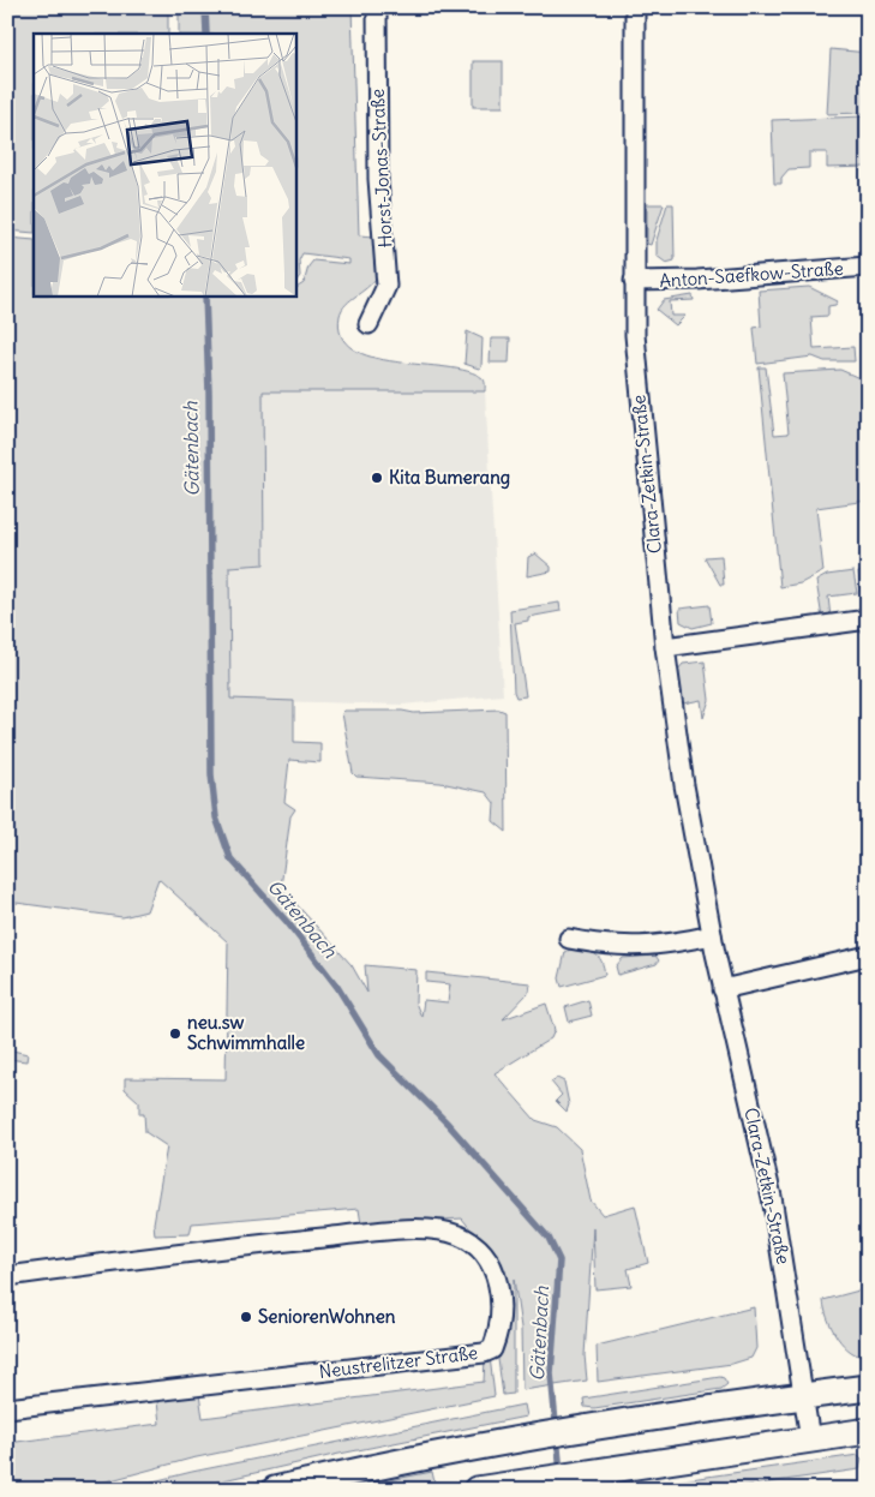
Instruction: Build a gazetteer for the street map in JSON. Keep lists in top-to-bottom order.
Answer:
{
  "streets": {
    "street": [
      "Horst-Jonas-Straße",
      "Anton-Saefkow-Straße",
      "Clara-Zetkin-Straße",
      "Neustrelitzer Straße"
    ]
  },
  "crossings": [
    ["Anton-Saefkow-Straße", "Clara-Zetkin-Straße"]
  ],
  "water": ["Gätenbach"],
  "places": ["Kita Bumerang", "neu.sw Schwimmhalle", "SeniorenWohnen"]
}
